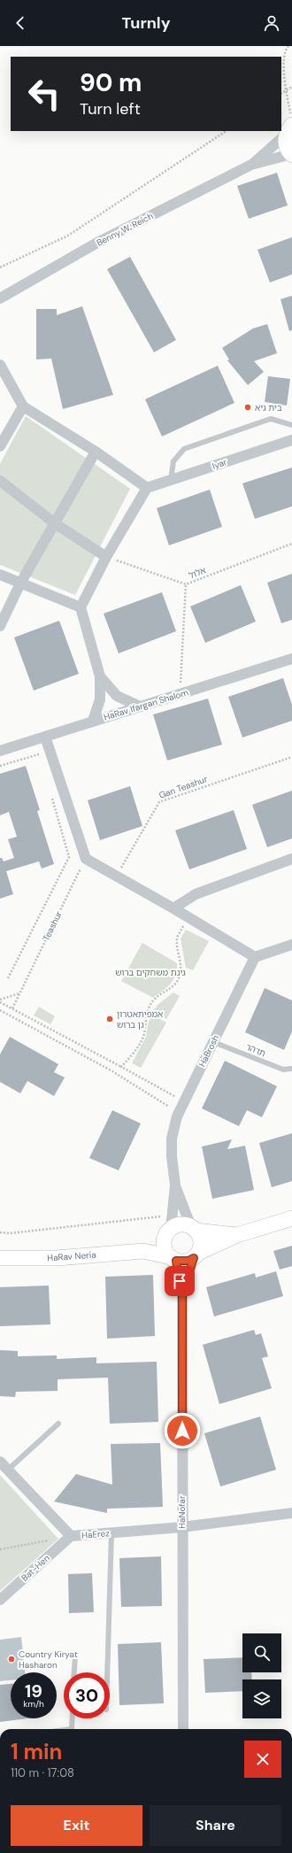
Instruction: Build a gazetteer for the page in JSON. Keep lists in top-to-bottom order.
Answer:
{
  "streets": {
    "street": [
      "Benny W. Reich",
      "Iyar",
      "HaRav Ifargan Shalom",
      "HaBrosh",
      "HaRav Neria",
      "HaNofar",
      "HaErez",
      "Bat-Hen"
    ],
    "lane": ["תדהר"],
    "path": ["אלול", "Gan Teashur", "Teashur"]
  },
  "crossings": [
    ["תדהר", "HaBrosh"],
    ["HaBrosh", "HaRav Neria"],
    ["HaBrosh", "HaNofar"],
    ["HaRav Neria", "HaNofar"],
    ["HaNofar", "HaErez"],
    ["HaErez", "Bat-Hen"]
  ],
  "parks": ["גינת משחקים ברוש"],
  "places": ["בית גיא", "אמפיתאטרון גן ברוש", "Country Kiryat Hasharon"],
  "page": {
    "header": "Turnly",
    "turn": ["90 m", "Turn left"],
    "speed": "19 km/h",
    "limit": "30",
    "heading": ["1 min", "110 m · 17:08"],
    "buttons": ["Exit", "Share"]
  }
}
